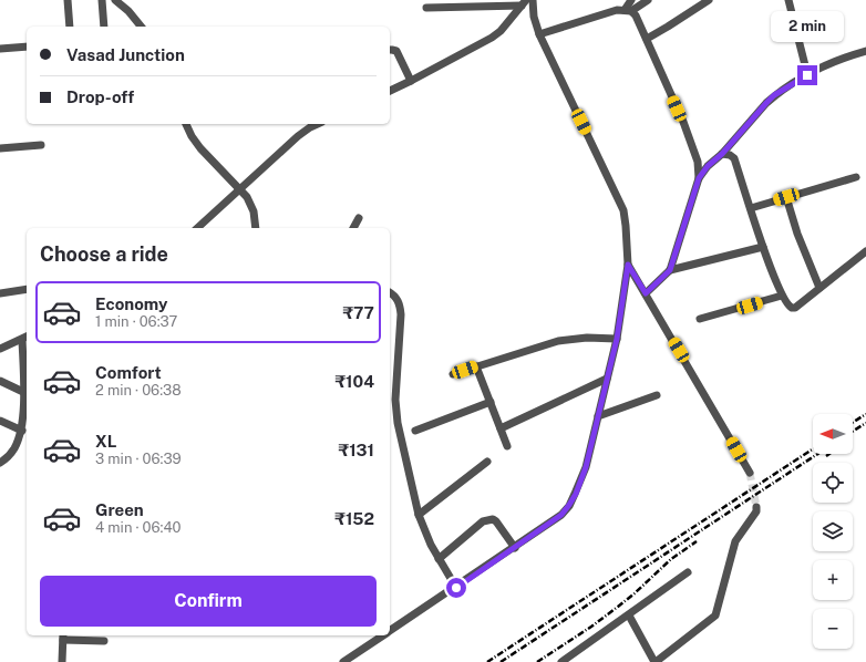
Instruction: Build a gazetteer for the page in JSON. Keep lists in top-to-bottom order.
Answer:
{
  "north": "left",
  "page": {
    "bubble": "2 min",
    "banner": ["Vasad Junction", "Drop-off"],
    "heading": "Choose a ride",
    "list": [
      {
        "name": "Economy",
        "note": "1 min · 06:37",
        "value": "₹77"
      },
      {
        "name": "Comfort",
        "note": "2 min · 06:38",
        "value": "₹104"
      },
      {
        "name": "XL",
        "note": "3 min · 06:39",
        "value": "₹131"
      },
      {
        "name": "Green",
        "note": "4 min · 06:40",
        "value": "₹152"
      }
    ],
    "map_buttons": ["+", "−"],
    "buttons": "Confirm"
  }
}
